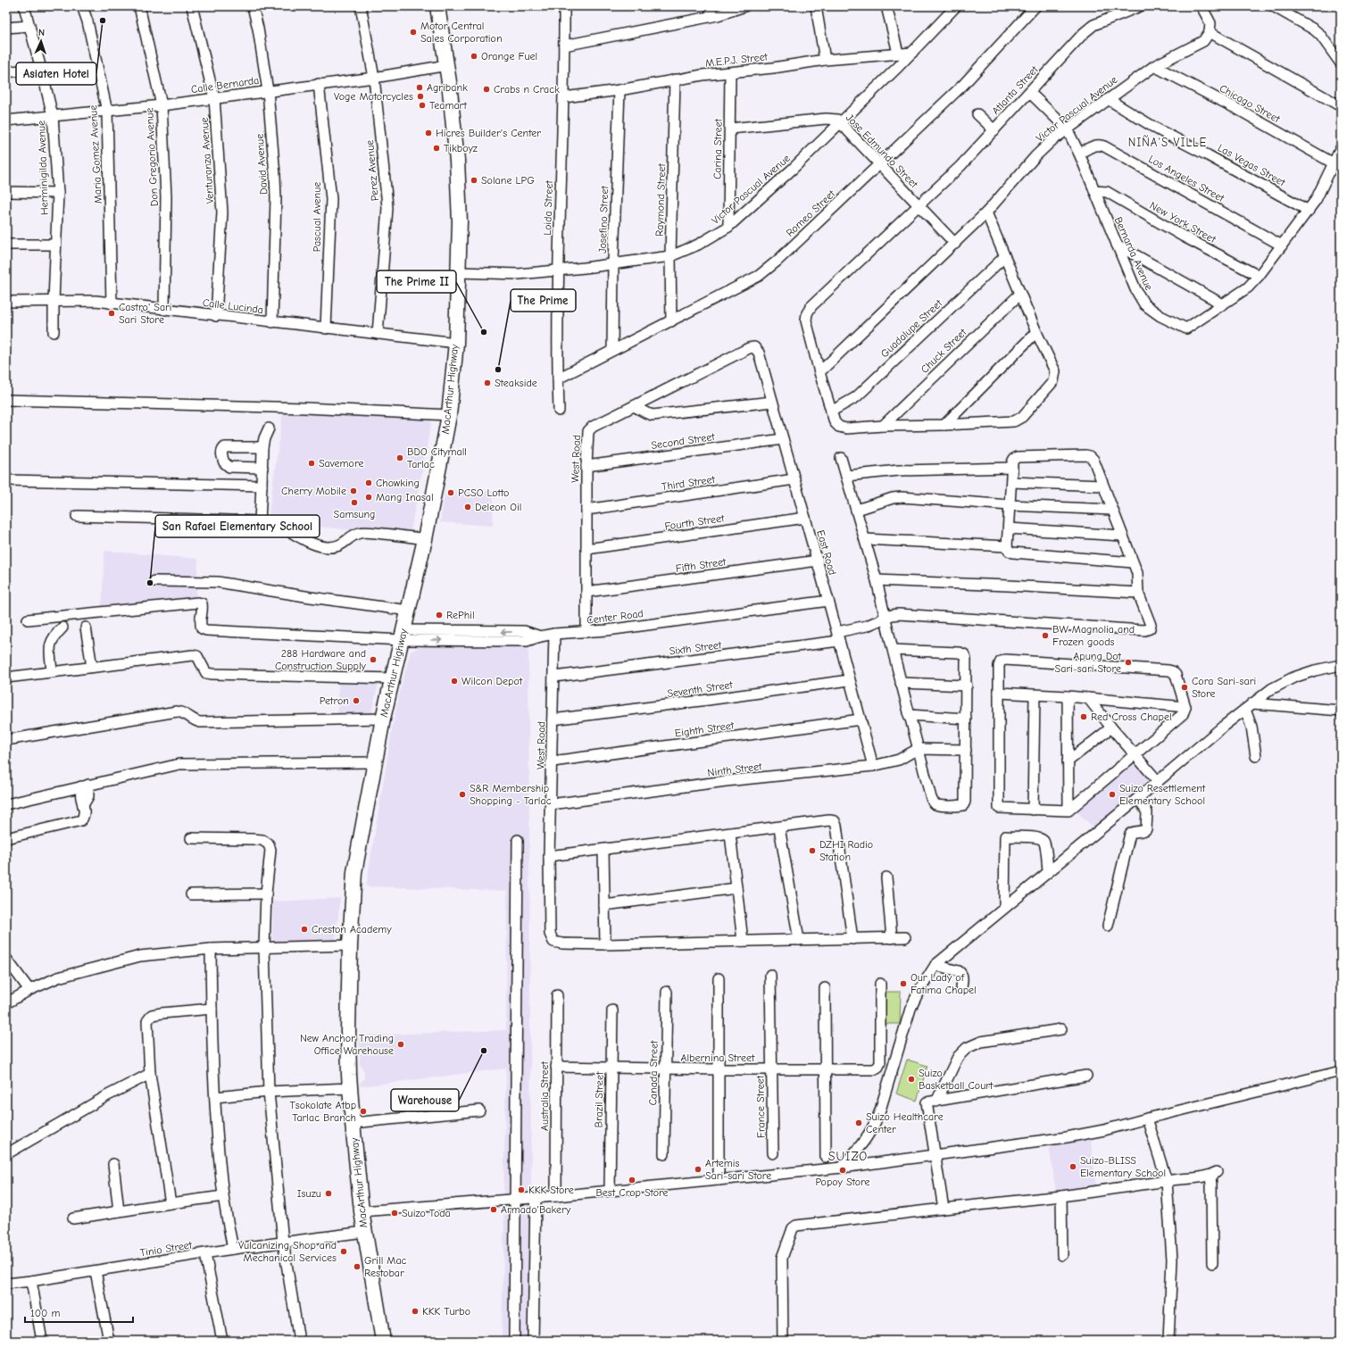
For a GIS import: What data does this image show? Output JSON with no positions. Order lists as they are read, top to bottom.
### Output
{
  "streets": {
    "highway": ["MacArthur Highway"],
    "street": [
      "M.E.P.J. Street",
      "Calle Bernarda",
      "Atlanta Street",
      "Chicago Street",
      "Victor Pascual Avenue",
      "Carina Street",
      "Jose Edmundo Street",
      "Maria Gomez Avenue",
      "Don Gregorio Avenue",
      "Venturanza Avenue",
      "David Avenue",
      "Las Vegas Street",
      "Herminigilda Avenue",
      "Perez Avenue",
      "Los Angeles Street",
      "Raymond Street",
      "Loida Street",
      "Romeo Street",
      "Pascual Avenue",
      "Josefino Street",
      "New York Street",
      "Bernarda Avenue",
      "Calle Lucinda",
      "Guadalupe Street",
      "Chuck Street",
      "Second Street",
      "West Road",
      "Third Street",
      "Fourth Street",
      "East Road",
      "Fifth Street",
      "Center Road",
      "Sixth Street",
      "Seventh Street",
      "Eighth Street",
      "Ninth Street",
      "Albernina Street",
      "Canada Street",
      "Australia Street",
      "Brazil Street",
      "France Street",
      "Tinio Street"
    ]
  },
  "crossings": [
    ["M.E.P.J. Street", "Victor Pascual Avenue"],
    ["M.E.P.J. Street", "Carina Street"],
    ["M.E.P.J. Street", "Raymond Street"],
    ["M.E.P.J. Street", "Loida Street"],
    ["M.E.P.J. Street", "Josefino Street"],
    ["Calle Bernarda", "Maria Gomez Avenue"],
    ["Calle Bernarda", "Don Gregorio Avenue"],
    ["Calle Bernarda", "Venturanza Avenue"],
    ["Calle Bernarda", "David Avenue"],
    ["Calle Bernarda", "Herminigilda Avenue"],
    ["Calle Bernarda", "Perez Avenue"],
    ["Calle Bernarda", "Pascual Avenue"],
    ["Calle Bernarda", "MacArthur Highway"],
    ["Atlanta Street", "Victor Pascual Avenue"],
    ["Atlanta Street", "Jose Edmundo Street"],
    ["Atlanta Street", "Bernarda Avenue"],
    ["Chicago Street", "Victor Pascual Avenue"],
    ["Chicago Street", "Bernarda Avenue"],
    ["Victor Pascual Avenue", "Carina Street"],
    ["Victor Pascual Avenue", "Jose Edmundo Street"],
    ["Victor Pascual Avenue", "Las Vegas Street"],
    ["Victor Pascual Avenue", "Raymond Street"],
    ["Victor Pascual Avenue", "Loida Street"],
    ["Victor Pascual Avenue", "Josefino Street"],
    ["Victor Pascual Avenue", "Bernarda Avenue"],
    ["Victor Pascual Avenue", "MacArthur Highway"],
    ["Carina Street", "Jose Edmundo Street"],
    ["Jose Edmundo Street", "Romeo Street"],
    ["Maria Gomez Avenue", "Calle Lucinda"],
    ["Don Gregorio Avenue", "Calle Lucinda"],
    ["Venturanza Avenue", "Calle Lucinda"],
    ["David Avenue", "Calle Lucinda"],
    ["Las Vegas Street", "Bernarda Avenue"],
    ["Herminigilda Avenue", "Calle Lucinda"],
    ["Perez Avenue", "Calle Lucinda"],
    ["Los Angeles Street", "Bernarda Avenue"],
    ["Raymond Street", "Romeo Street"],
    ["Loida Street", "Romeo Street"],
    ["Romeo Street", "Josefino Street"],
    ["Pascual Avenue", "Calle Lucinda"],
    ["New York Street", "Bernarda Avenue"],
    ["Calle Lucinda", "MacArthur Highway"],
    ["MacArthur Highway", "Center Road"],
    ["MacArthur Highway", "Tinio Street"],
    ["Second Street", "West Road"],
    ["Second Street", "East Road"],
    ["West Road", "Third Street"],
    ["West Road", "Fourth Street"],
    ["West Road", "East Road"],
    ["West Road", "Fifth Street"],
    ["West Road", "Center Road"],
    ["West Road", "Sixth Street"],
    ["West Road", "Seventh Street"],
    ["West Road", "Eighth Street"],
    ["West Road", "Ninth Street"],
    ["Third Street", "East Road"],
    ["Fourth Street", "East Road"],
    ["East Road", "Fifth Street"],
    ["East Road", "Center Road"],
    ["East Road", "Sixth Street"],
    ["East Road", "Seventh Street"],
    ["East Road", "Eighth Street"],
    ["East Road", "Ninth Street"],
    ["Albernina Street", "Canada Street"],
    ["Albernina Street", "Australia Street"],
    ["Albernina Street", "Brazil Street"],
    ["Albernina Street", "France Street"]
  ],
  "districts": ["NIÑA'S VILLE", "SUIZO"],
  "places": [
    "Asiaten Hotel",
    "Motor Central Sales Corporation",
    "Orange Fuel",
    "Agribank",
    "Crabs n Crack",
    "Voge Motorcycles",
    "Teamart",
    "Hicres Builder's Center",
    "Tikboyz",
    "Solane LPG",
    "Castro' Sari Sari Store",
    "The Prime II",
    "The Prime",
    "Steakside",
    "BDO Citymall Tarlac",
    "Savemore",
    "Chowking",
    "Cherry Mobile",
    "PCSO Lotto",
    "Mang Inasal",
    "Samsung",
    "Deleon Oil",
    "San Rafael Elementary School",
    "RePhil",
    "BW Magnolia and Frozen goods",
    "288 Hardware and Construction Supply",
    "Apung Dot Sari-sari Store",
    "Wilcon Depot",
    "Cora Sari-sari Store",
    "Petron",
    "Red Cross Chapel",
    "S&R Membership Shopping - Tarlac",
    "Suizo Resettlement Elementary School",
    "DZHI Radio Station",
    "Creston Academy",
    "Our Lady of Fatima Chapel",
    "New Anchor Trading Office Warehouse",
    "Warehouse",
    "Suizo Basketball Court",
    "Tsokolate Atbp Tarlac Branch",
    "Suizo Healthcare Center",
    "Suizo-BLISS Elementary School",
    "Artemis Sari-sari Store",
    "Popoy Store",
    "Best Crop Store",
    "KKK Store",
    "Isuzu",
    "Armado'Bakery",
    "Suizo Toda",
    "Vulcanizing Shop and Mechanical Services",
    "Grill Mac Restobar",
    "KKK Turbo"
  ],
  "scale_bar": "100 m",
  "north": "top"
}
